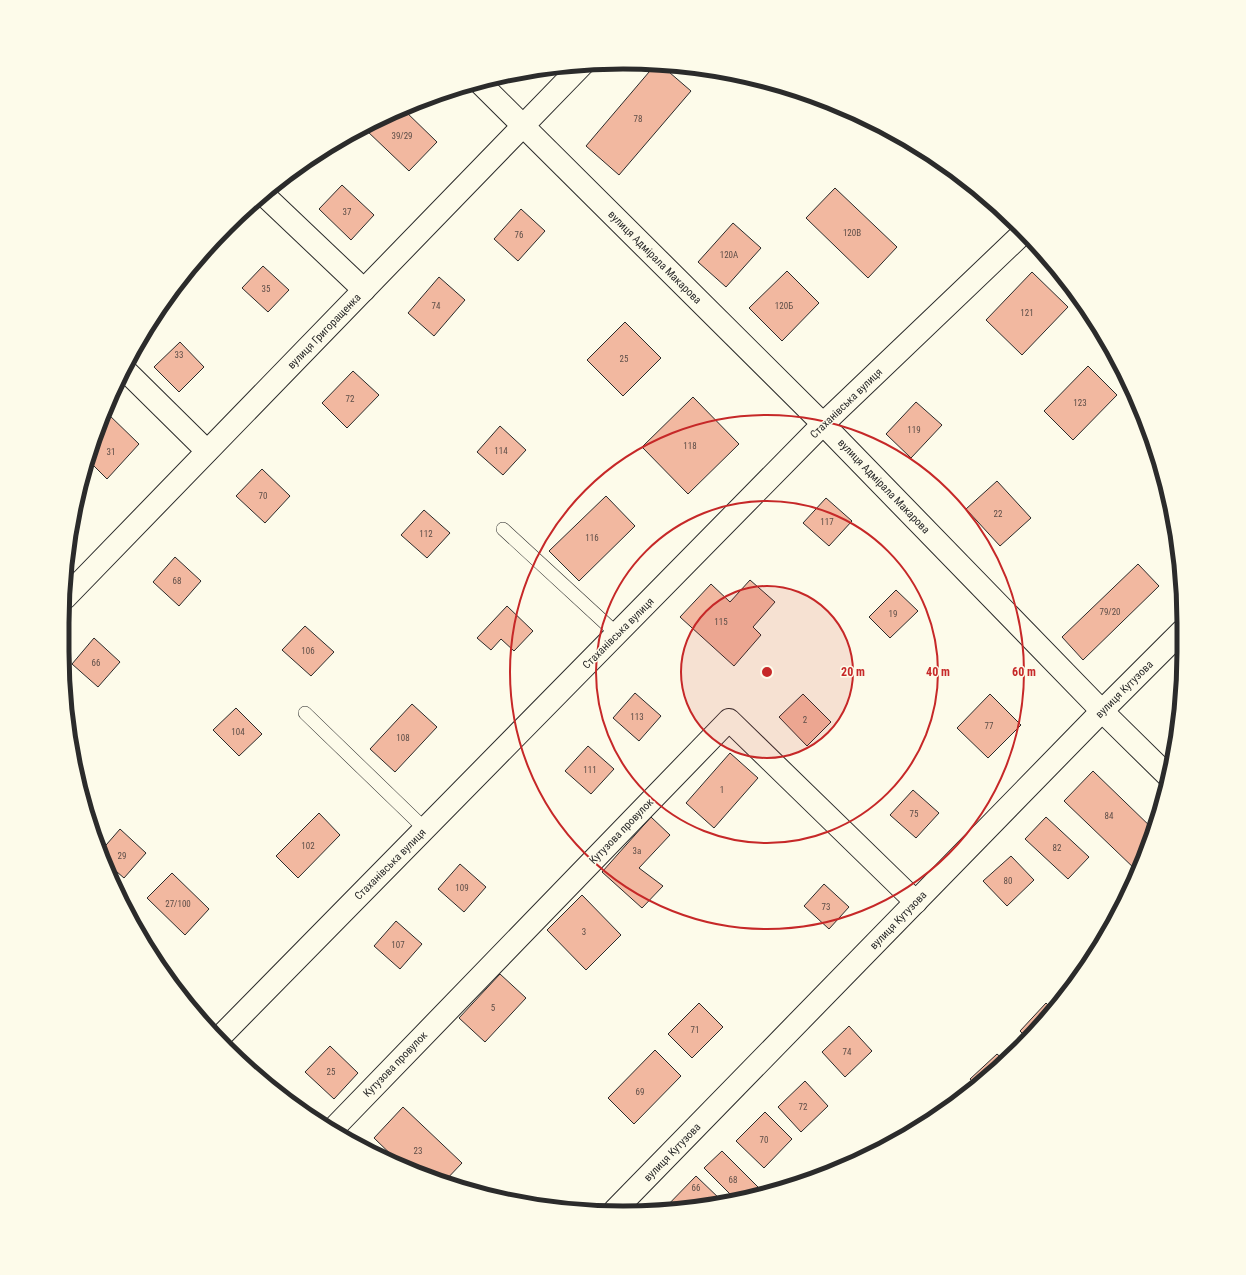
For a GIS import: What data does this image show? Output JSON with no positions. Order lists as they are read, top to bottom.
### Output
{
  "streets": {
    "street": [
      "вулиця Адмірала Макарова",
      "вулиця Григоращенка",
      "Стаханівська вулиця",
      "вулиця Кутузова",
      "Кутузова провулок"
    ]
  },
  "crossings": [
    ["вулиця Адмірала Макарова", "вулиця Григоращенка"],
    ["вулиця Адмірала Макарова", "Стаханівська вулиця"],
    ["вулиця Адмірала Макарова", "вулиця Кутузова"],
    ["вулиця Кутузова", "Кутузова провулок"]
  ],
  "house_numbers": [
    "78",
    "39/29",
    "37",
    "120В",
    "76",
    "120А",
    "35",
    "74",
    "120Б",
    "121",
    "33",
    "25",
    "72",
    "123",
    "119",
    "118",
    "114",
    "31",
    "70",
    "22",
    "117",
    "112",
    "116",
    "68",
    "79/20",
    "19",
    "115",
    "106",
    "66",
    "113",
    "2",
    "77",
    "104",
    "108",
    "111",
    "1",
    "75",
    "84",
    "102",
    "82",
    "3а",
    "29",
    "80",
    "109",
    "27/100",
    "73",
    "3",
    "107",
    "5",
    "71",
    "74",
    "25",
    "69",
    "72",
    "70",
    "23",
    "68",
    "66"
  ],
  "rings": ["20 m", "40 m", "60 m"]
}
